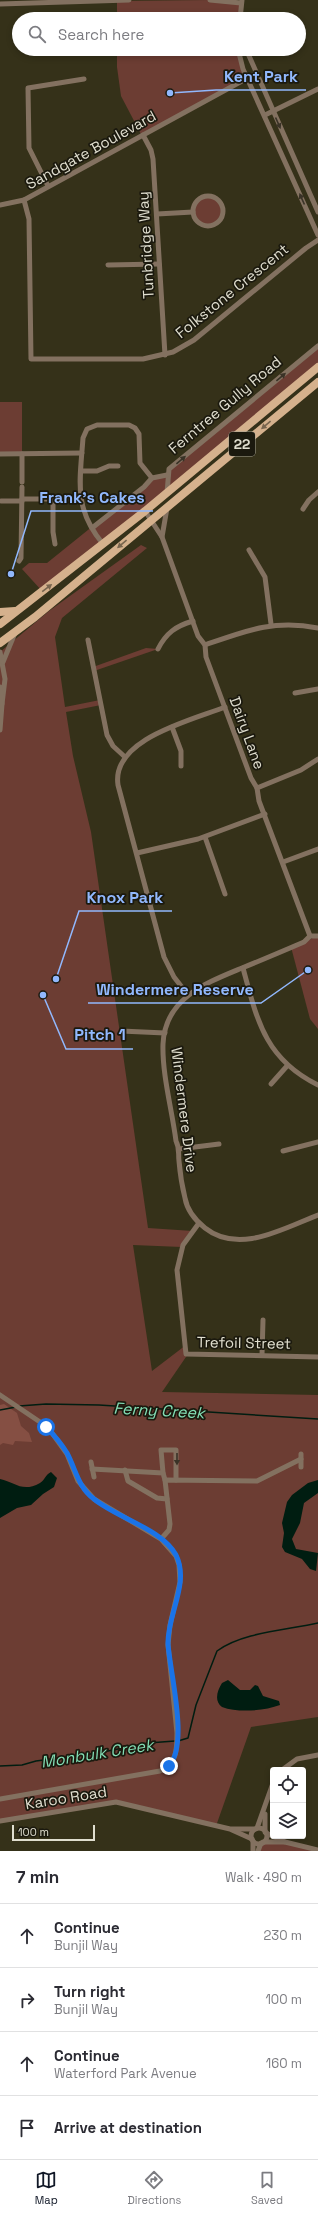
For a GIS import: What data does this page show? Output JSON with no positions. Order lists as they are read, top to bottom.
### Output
{
  "streets": {
    "main road": ["Ferntree Gully Road", "22"],
    "street": [
      "Sandgate Boulevard",
      "Tunbridge Way",
      "Folkstone Crescent",
      "Dairy Lane",
      "Windermere Drive",
      "Trefoil Street",
      "Karoo Road"
    ]
  },
  "crossings": [
    ["Sandgate Boulevard", "Tunbridge Way"],
    ["Sandgate Boulevard", "Folkstone Crescent"],
    ["Tunbridge Way", "Folkstone Crescent"],
    ["Ferntree Gully Road", "Dairy Lane"],
    ["22", "Dairy Lane"],
    ["Dairy Lane", "Windermere Drive"],
    ["Windermere Drive", "Trefoil Street"]
  ],
  "one_way": ["Ferntree Gully Road"],
  "water": ["Ferny Creek", "Monbulk Creek"],
  "places": [
    "Kent Park",
    "Frank's Cakes",
    "Windermere Reserve",
    "Knox Park",
    "Pitch 1"
  ],
  "scale_bar": "100 m",
  "page": {
    "search": "Search here",
    "scale": "100 m",
    "heading": ["7 min", "Walk · 490 m"],
    "list": [
      ["Continue", "Bunjil Way", "230 m"],
      ["Turn right", "Bunjil Way", "100 m"],
      ["Continue", "Waterford Park Avenue", "160 m"],
      "Arrive at destination"
    ],
    "nav": ["Map", "Directions", "Saved"]
  }
}
